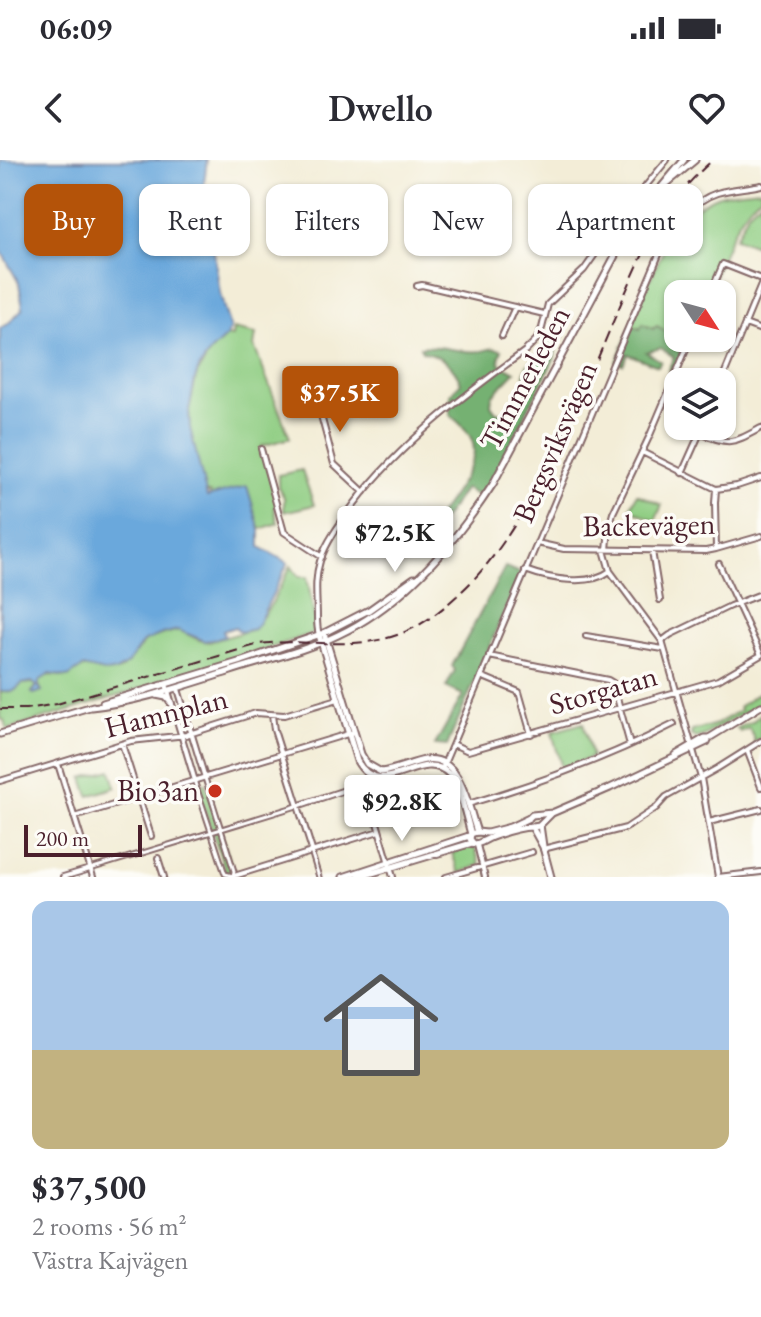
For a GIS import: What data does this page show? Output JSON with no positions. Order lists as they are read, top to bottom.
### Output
{
  "streets": {
    "main road": ["Timmerleden"],
    "street": [
      "Bergsviksvägen",
      "Backevägen",
      "Storgatan",
      "Hamnplan"
    ]
  },
  "crossings": [
    ["Bergsviksvägen", "Backevägen"],
    ["Bergsviksvägen", "Storgatan"]
  ],
  "places": ["Bio3an"],
  "scale_bar": "200 m",
  "north": "bottom right",
  "page": {
    "status": "06:09",
    "header": "Dwello",
    "chip": [
      "Buy",
      "Rent",
      "Filters",
      "New",
      "Apartment"
    ],
    "price": ["$37.5K", "$72.5K", "$92.8K"],
    "scale": "200 m",
    "list": [
      {
        "name": "$37,500",
        "note": "2 rooms · 56 m² · Västra Kajvägen"
      }
    ]
  }
}
